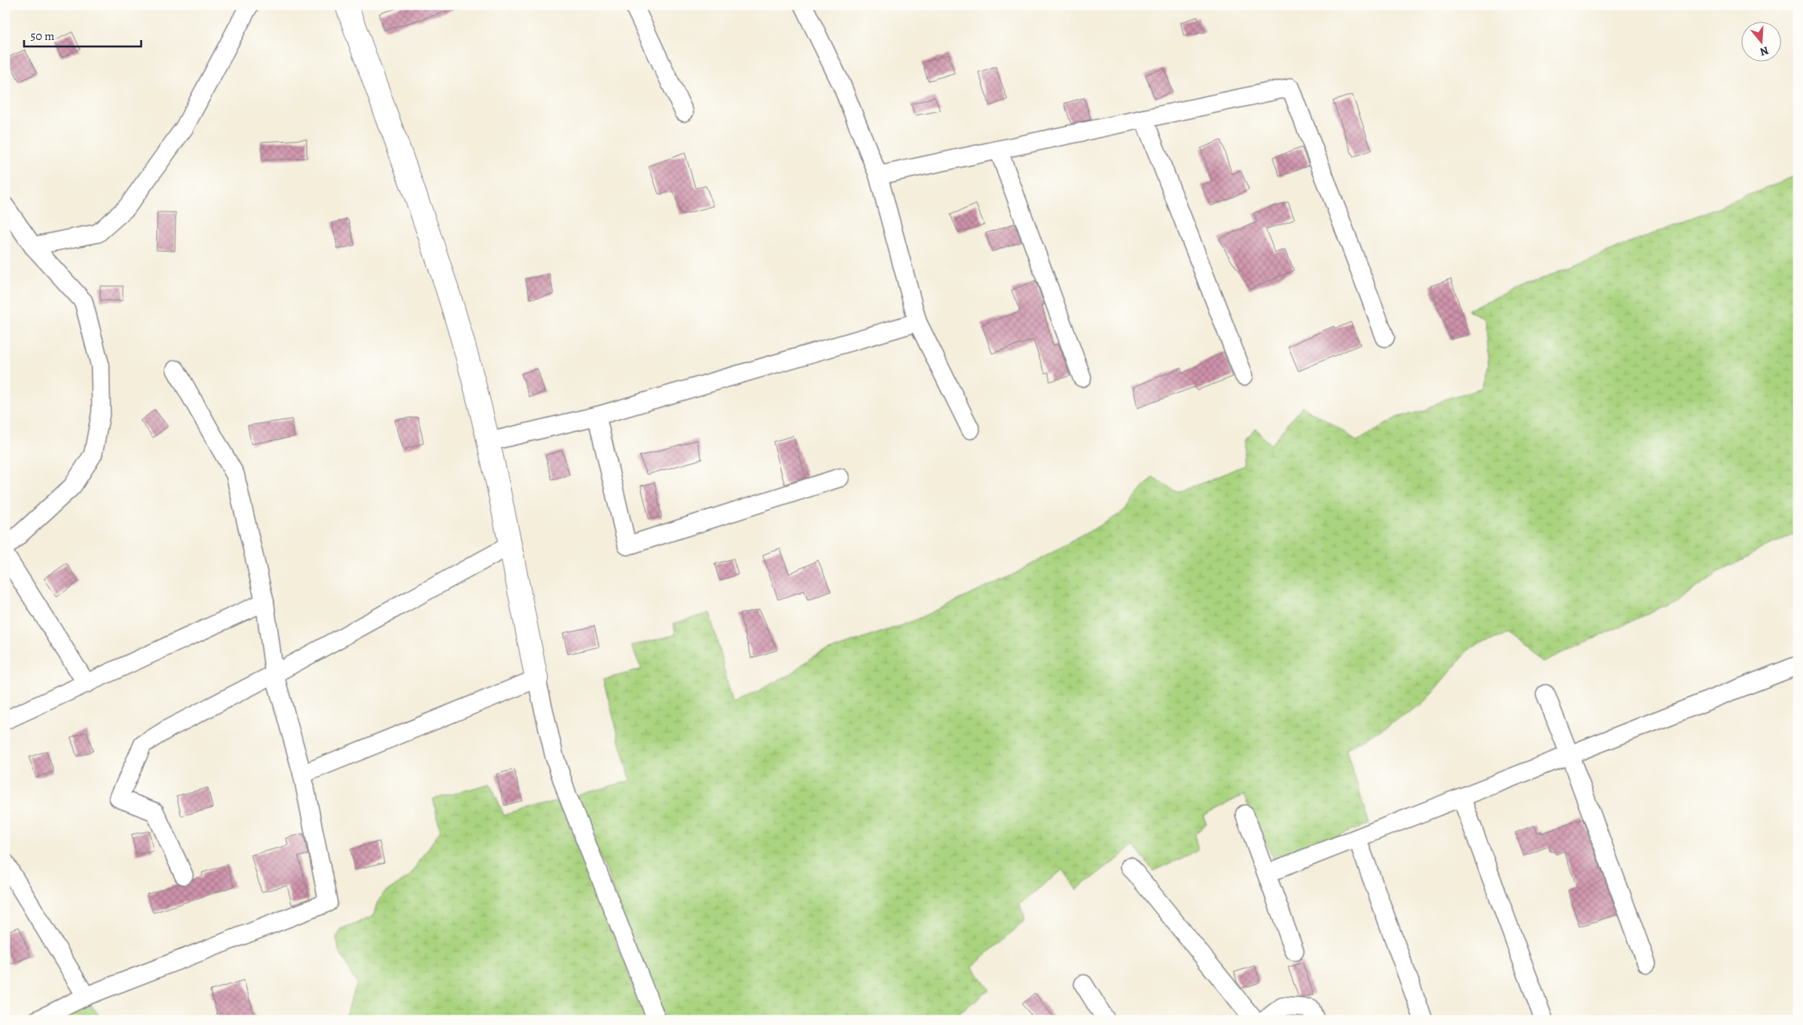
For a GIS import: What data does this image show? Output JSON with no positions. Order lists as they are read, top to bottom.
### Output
{
  "scale_bar": "50 m",
  "north": "bottom"
}
